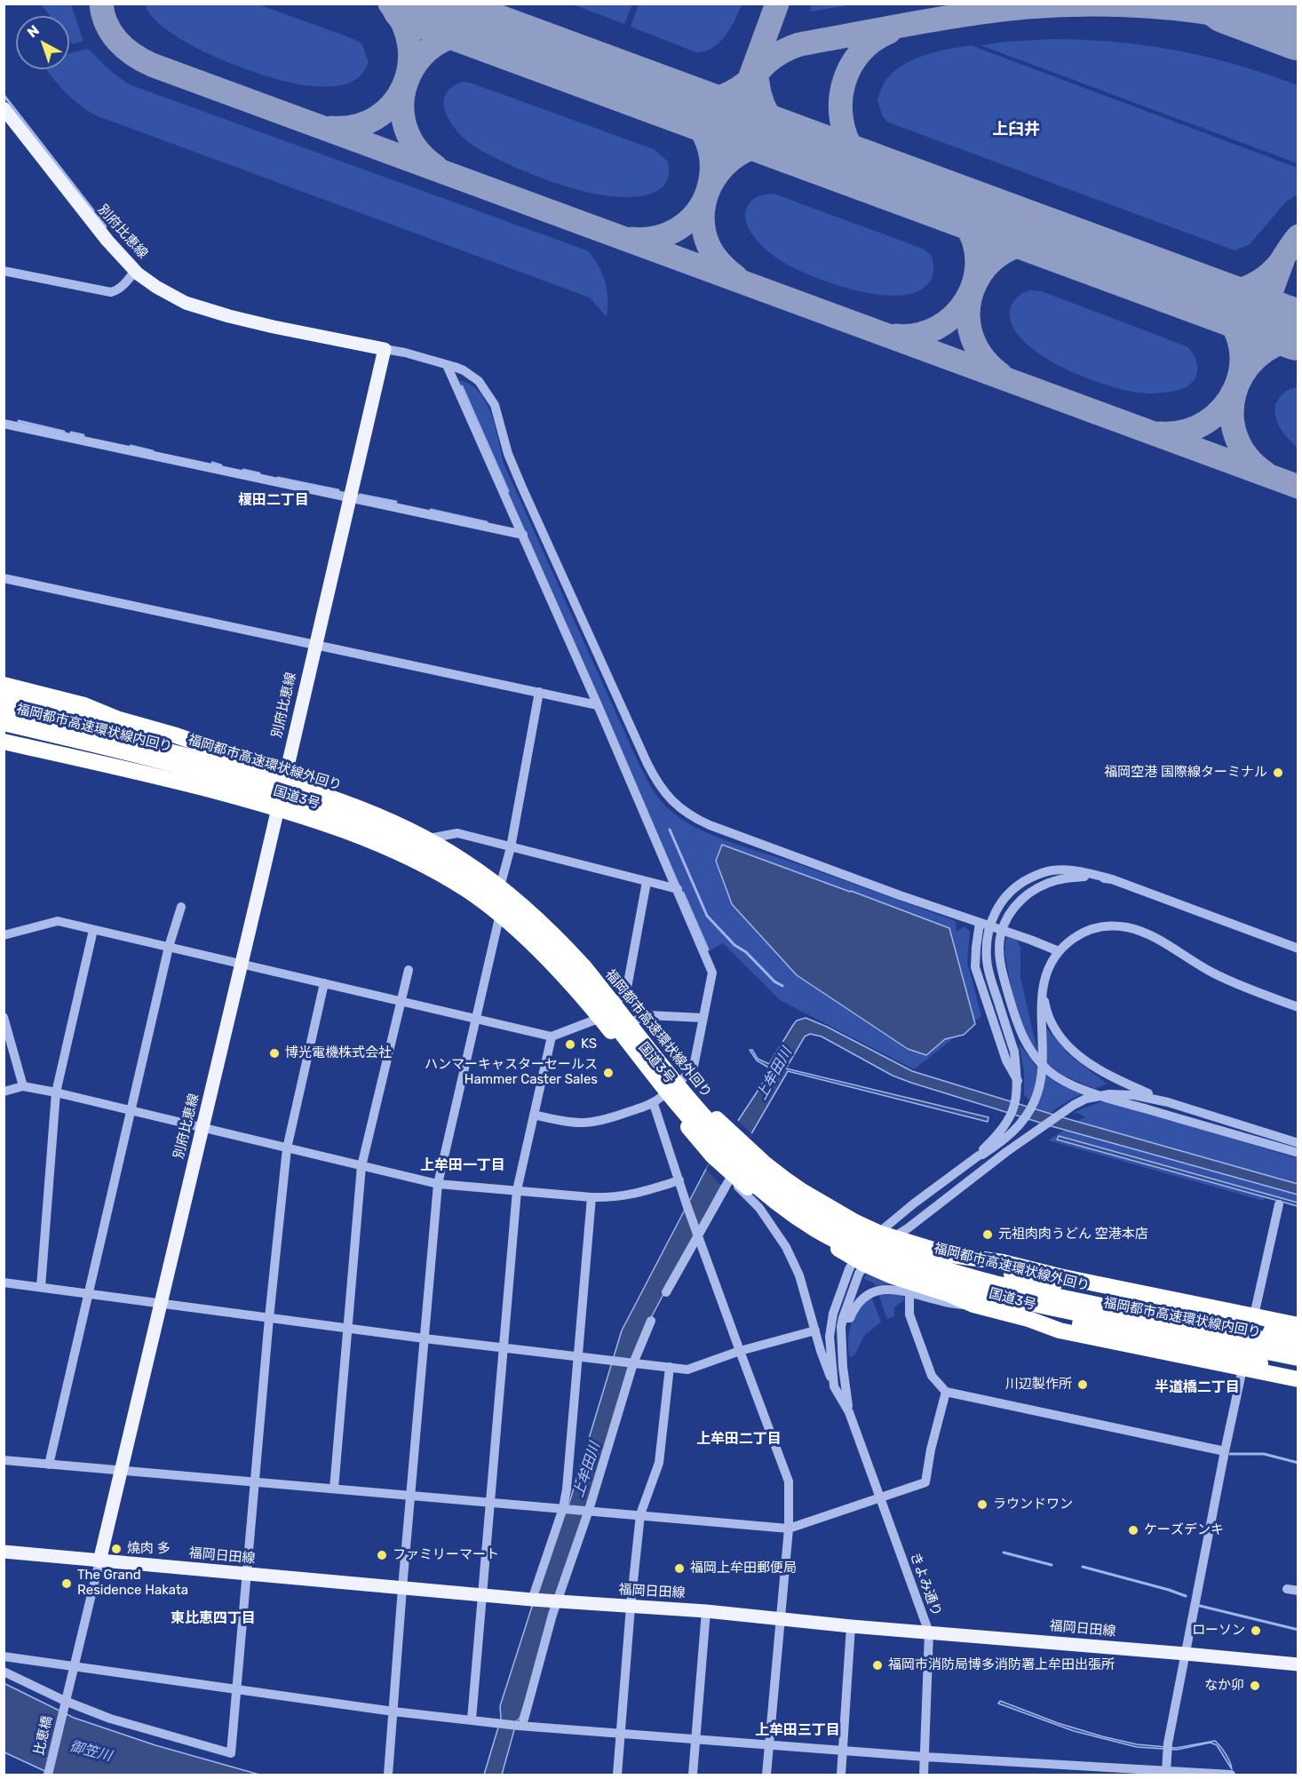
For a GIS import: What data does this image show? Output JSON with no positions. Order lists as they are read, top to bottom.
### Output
{
  "streets": {
    "highway": ["福岡都市高速環状線内回り", "福岡都市高速環状線外回り", "国道3号"],
    "main road": ["別府比恵線", "福岡日田線"],
    "street": ["きよみ通り", "比恵橋"]
  },
  "crossings": [
    ["別府比恵線", "国道3号"],
    ["別府比恵線", "福岡日田線"],
    ["別府比恵線", "比恵橋"],
    ["福岡都市高速環状線内回り", "福岡都市高速環状線外回り"],
    ["国道3号", "きよみ通り"],
    ["福岡日田線", "きよみ通り"],
    ["福岡日田線", "比恵橋"]
  ],
  "districts": [
    "上臼井",
    "榎田二丁目",
    "上牟田一丁目",
    "半道橋二丁目",
    "上牟田二丁目",
    "東比恵四丁目",
    "上牟田三丁目"
  ],
  "water": ["上牟田川", "御笠川"],
  "places": [
    "福岡空港 国際線ターミナル",
    "KS",
    "博光電機株式会社",
    "ハンマーキャスターセールス Hammer Caster Sales",
    "元祖肉肉うどん 空港本店",
    "川辺製作所",
    "ラウンドワン",
    "ケーズデンキ",
    "燒肉 多",
    "ファミリーマート",
    "福岡上牟田郵便局",
    "The Grand Residence Hakata",
    "ローソン",
    "福岡市消防局博多消防署上牟田出張所",
    "なか卯"
  ],
  "north": "top left"
}
